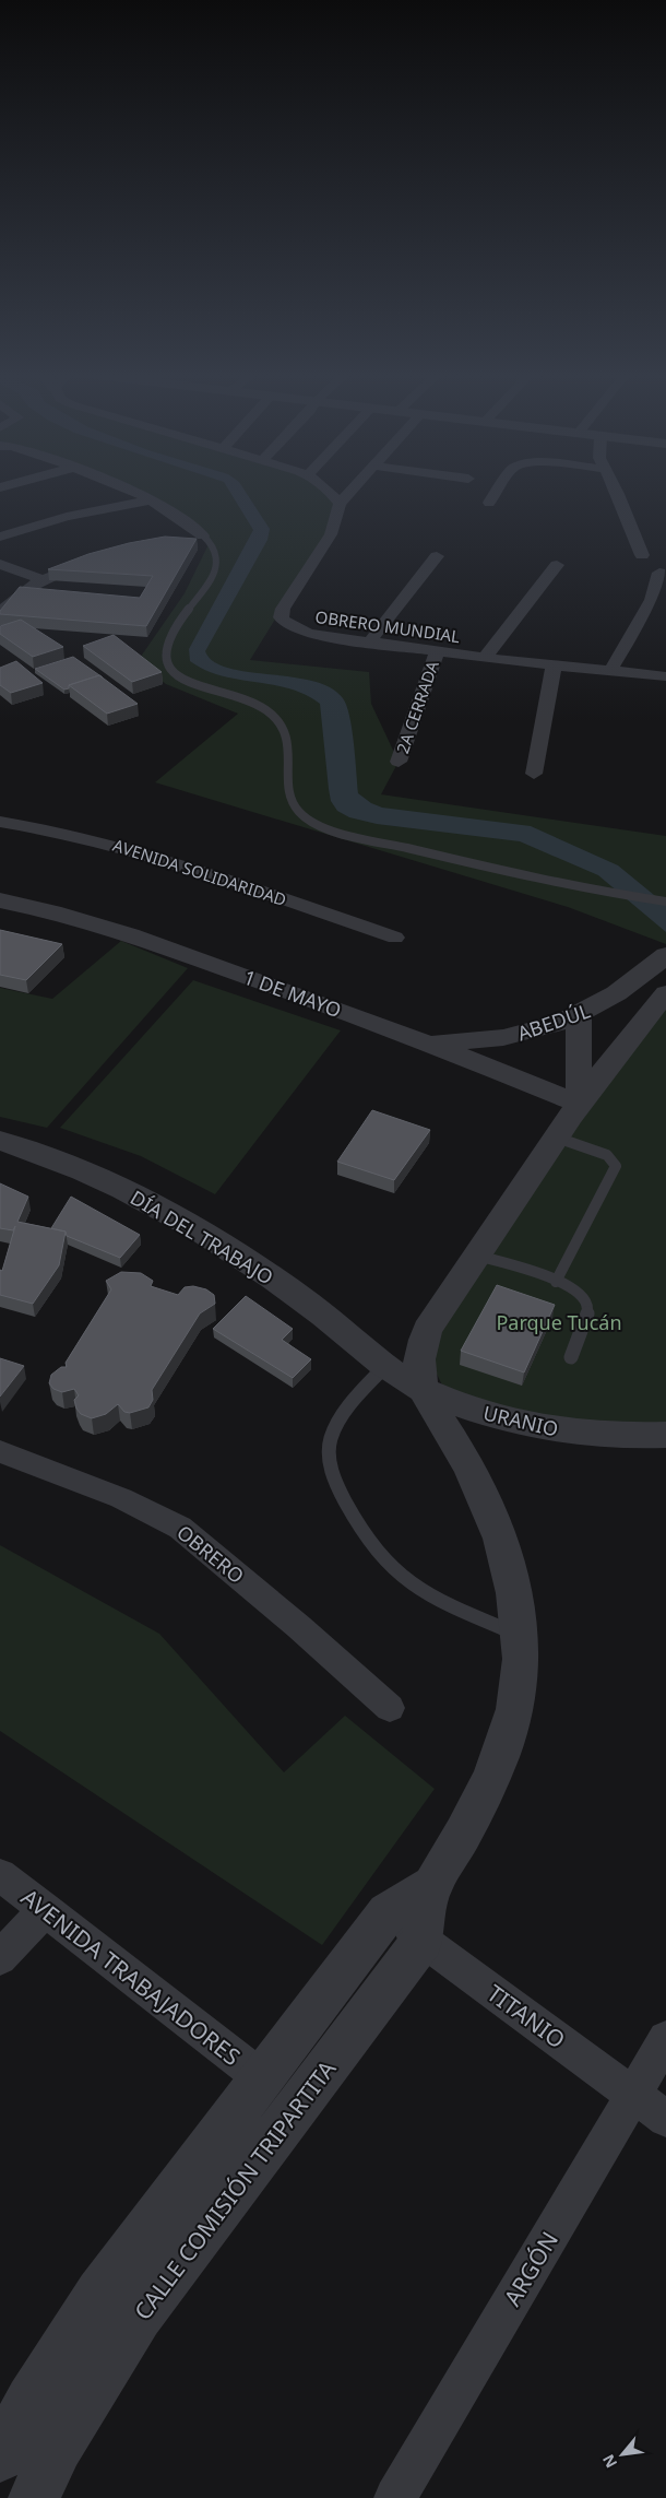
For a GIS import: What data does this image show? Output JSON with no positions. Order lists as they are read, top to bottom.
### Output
{
  "streets": {
    "street": [
      "OBRERO MUNDIAL",
      "2A CERRADA",
      "AVENIDA SOLIDARIDAD",
      "1 DE MAYO",
      "ABEDÚL",
      "DÍA DEL TRABAJO",
      "URANIO",
      "OBRERO",
      "AVENIDA TRABAJADORES",
      "TITANIO",
      "CALLE COMISIÓN TRIPARTITA",
      "ARGÓN"
    ]
  },
  "crossings": [
    ["OBRERO MUNDIAL", "2A CERRADA"],
    ["1 DE MAYO", "ABEDÚL"],
    ["1 DE MAYO", "CALLE COMISIÓN TRIPARTITA"],
    ["DÍA DEL TRABAJO", "URANIO"],
    ["URANIO", "CALLE COMISIÓN TRIPARTITA"],
    ["AVENIDA TRABAJADORES", "CALLE COMISIÓN TRIPARTITA"],
    ["TITANIO", "CALLE COMISIÓN TRIPARTITA"],
    ["TITANIO", "ARGÓN"]
  ],
  "parks": ["Parque Tucán"],
  "north": "bottom left"
}
